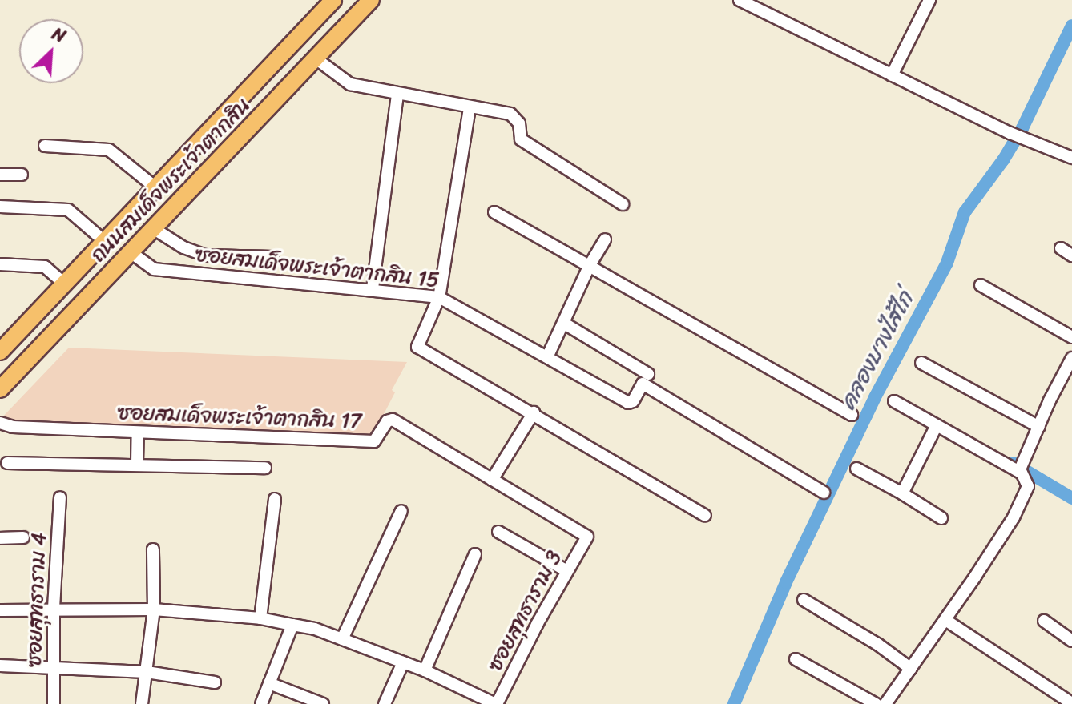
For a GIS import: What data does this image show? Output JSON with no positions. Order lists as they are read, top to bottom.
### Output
{
  "streets": {
    "main road": ["ถนนสมเด็จพระเจ้าตากสิน"],
    "street": [
      "ซอยสมเด็จพระเจ้าตากสิน 15",
      "ซอยสมเด็จพระเจ้าตากสิน 17",
      "ซอยสุทธาราม 4",
      "ซอยสุทธาราม 3"
    ]
  },
  "crossings": [
    ["ถนนสมเด็จพระเจ้าตากสิน", "ซอยสมเด็จพระเจ้าตากสิน 15"],
    ["ซอยสมเด็จพระเจ้าตากสิน 17", "ซอยสุทธาราม 3"]
  ],
  "water": ["คลองบางไส้ไก่"],
  "north": "top right"
}
